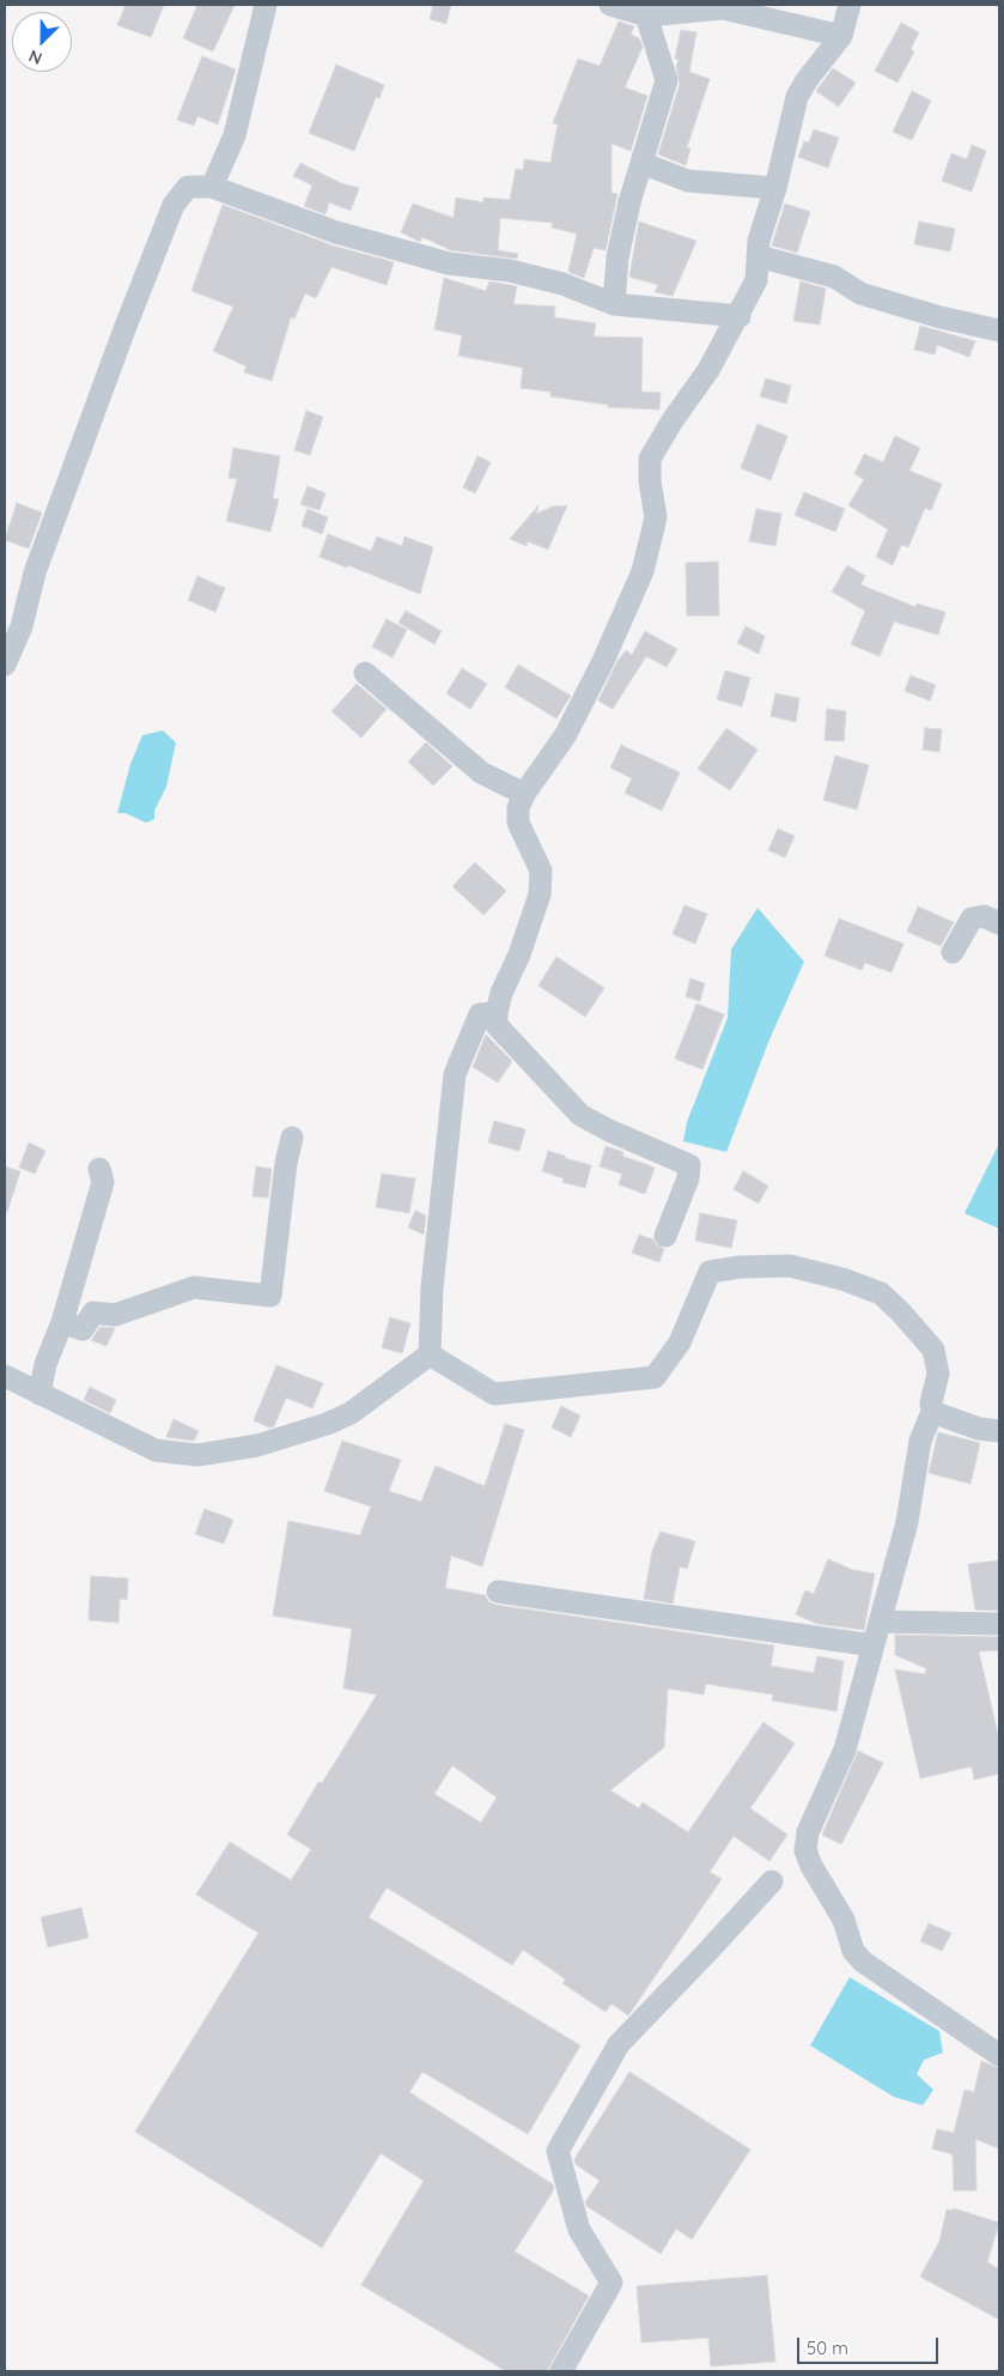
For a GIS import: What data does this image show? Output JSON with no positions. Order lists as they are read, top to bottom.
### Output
{
  "scale_bar": "50 m",
  "north": "bottom left"
}
